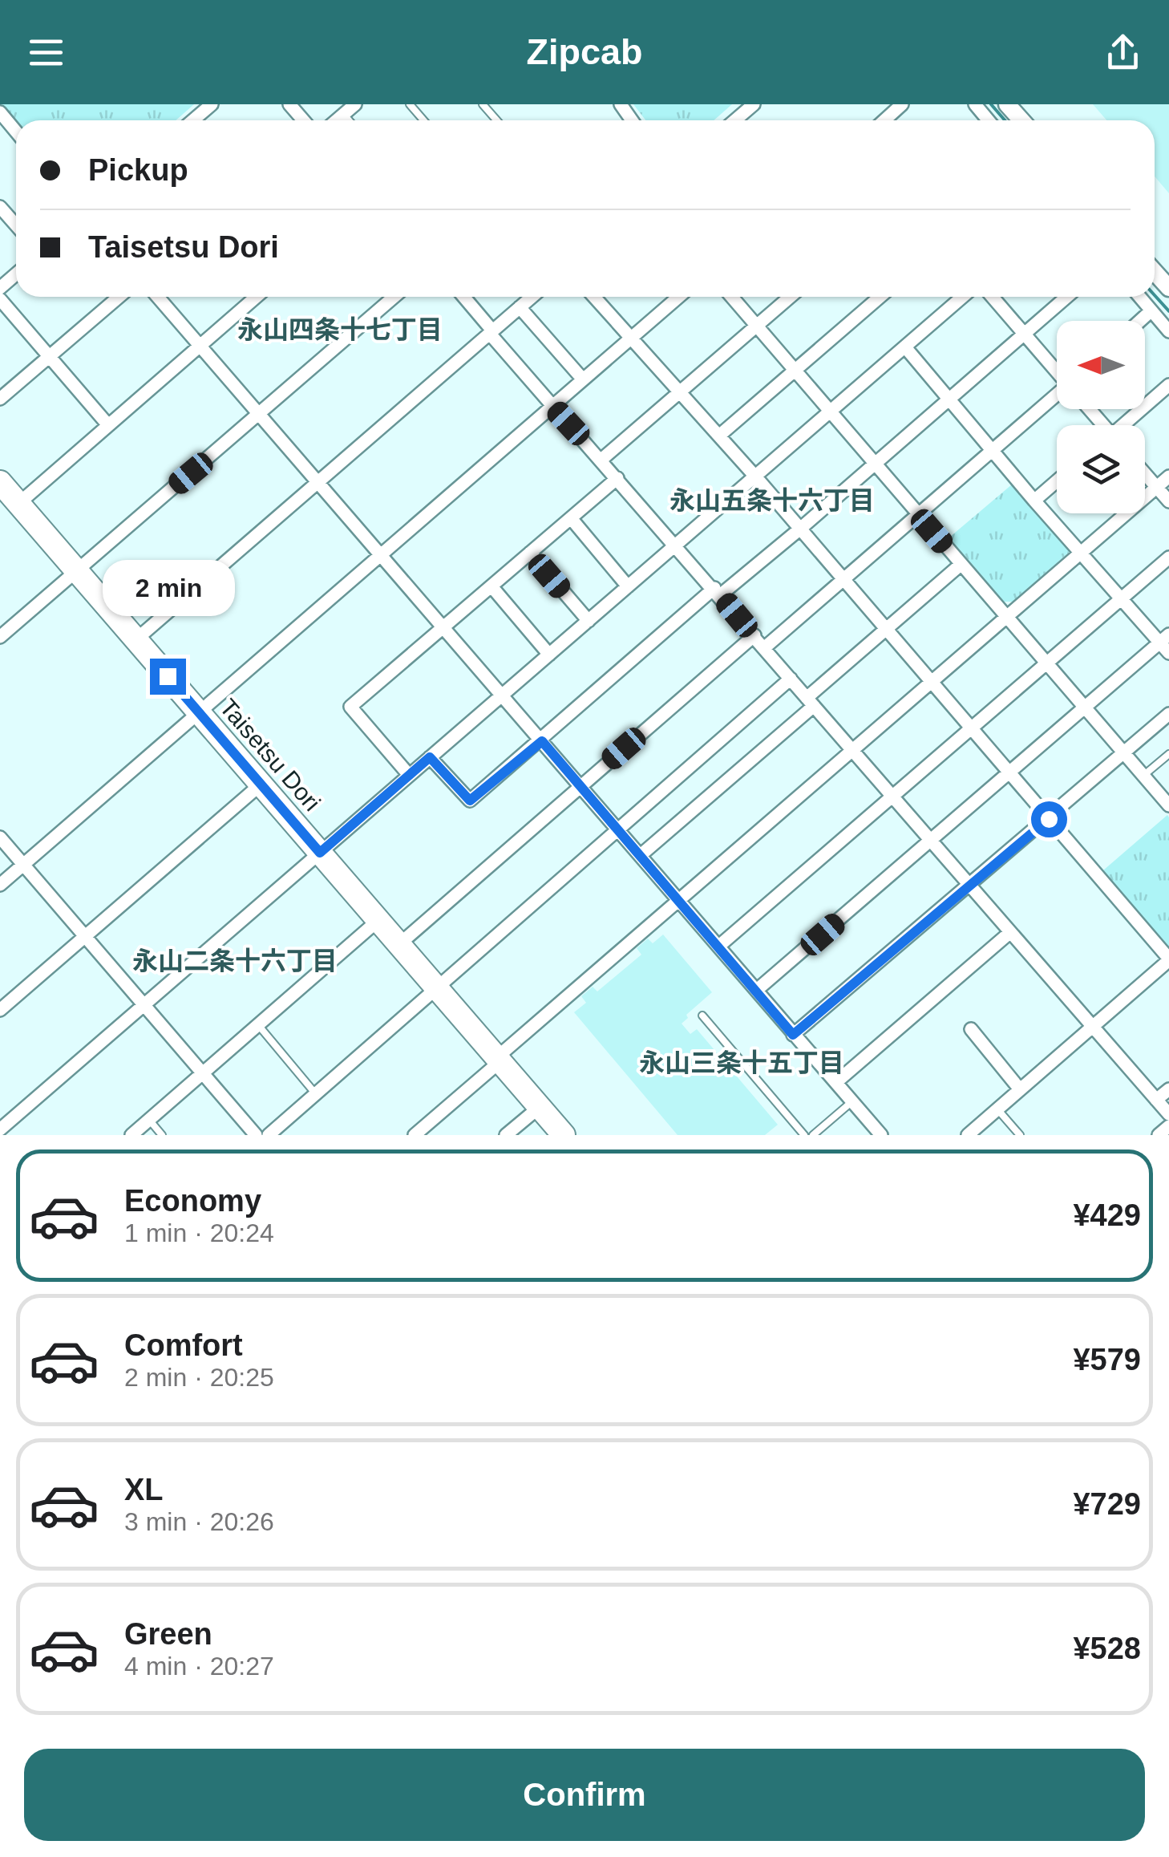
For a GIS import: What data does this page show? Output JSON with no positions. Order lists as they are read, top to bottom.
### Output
{
  "streets": {
    "highway": ["Taisetsu Dori"]
  },
  "districts": [
    "永山四条十七丁目",
    "永山五条十六丁目",
    "永山二条十六丁目",
    "永山三条十五丁目"
  ],
  "north": "left",
  "page": {
    "header": "Zipcab",
    "banner": ["Pickup", "Taisetsu Dori"],
    "bubble": "2 min",
    "list": [
      {
        "name": "Economy",
        "note": "1 min · 20:24",
        "value": "¥429"
      },
      {
        "name": "Comfort",
        "note": "2 min · 20:25",
        "value": "¥579"
      },
      {
        "name": "XL",
        "note": "3 min · 20:26",
        "value": "¥729"
      },
      {
        "name": "Green",
        "note": "4 min · 20:27",
        "value": "¥528"
      }
    ],
    "buttons": "Confirm"
  }
}
